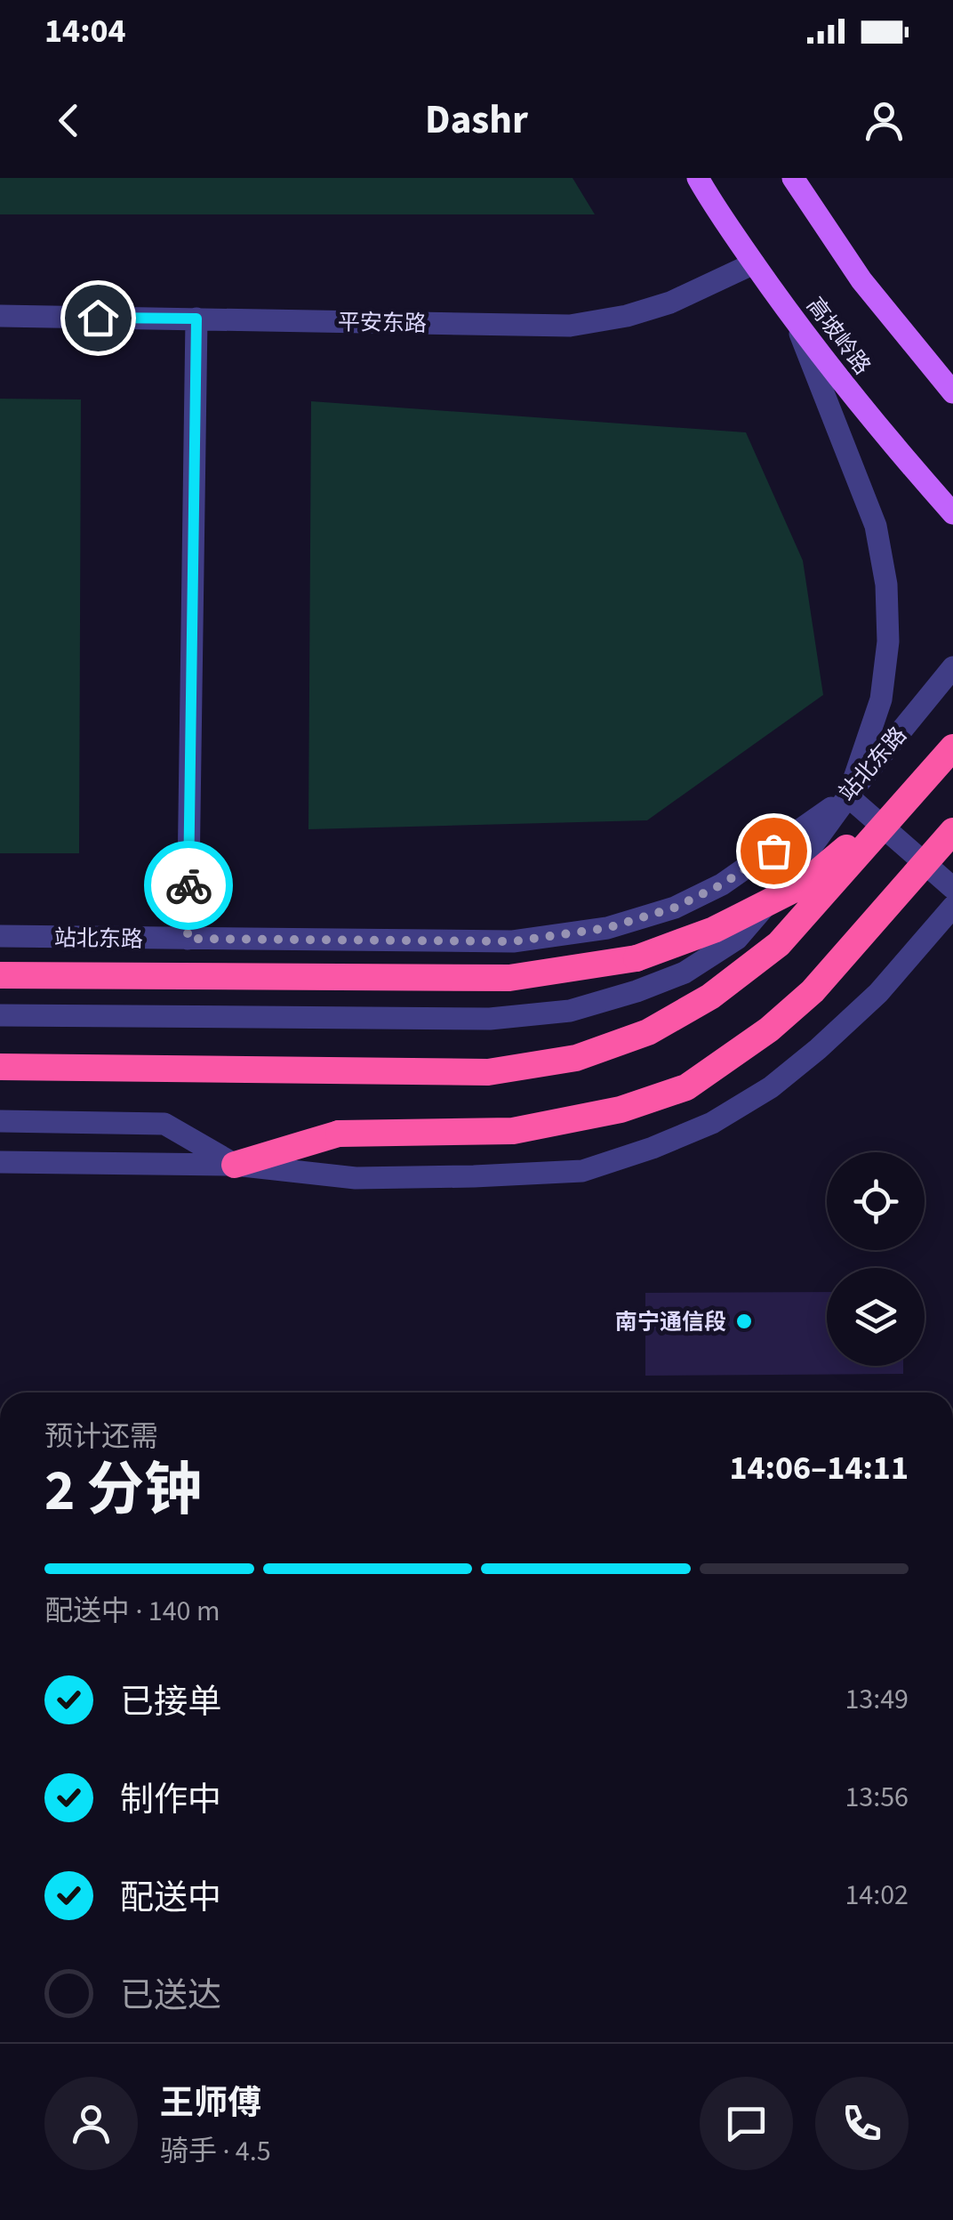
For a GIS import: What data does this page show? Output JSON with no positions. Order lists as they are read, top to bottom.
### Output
{
  "streets": {
    "main road": ["高坡岭路"],
    "street": ["平安东路", "站北东路"]
  },
  "crossings": [
    ["平安东路", "高坡岭路"]
  ],
  "places": ["南宁通信段"],
  "page": {
    "status": "14:04",
    "header": "Dashr",
    "heading": ["2 分钟", "预计还需", "14:06–14:11"],
    "panel": ["王师傅", "骑手 · 4.5"],
    "bar": "配送中 · 140 m",
    "list": [
      ["已接单", "13:49"],
      ["制作中", "13:56"],
      ["配送中", "14:02"],
      "已送达"
    ]
  }
}
